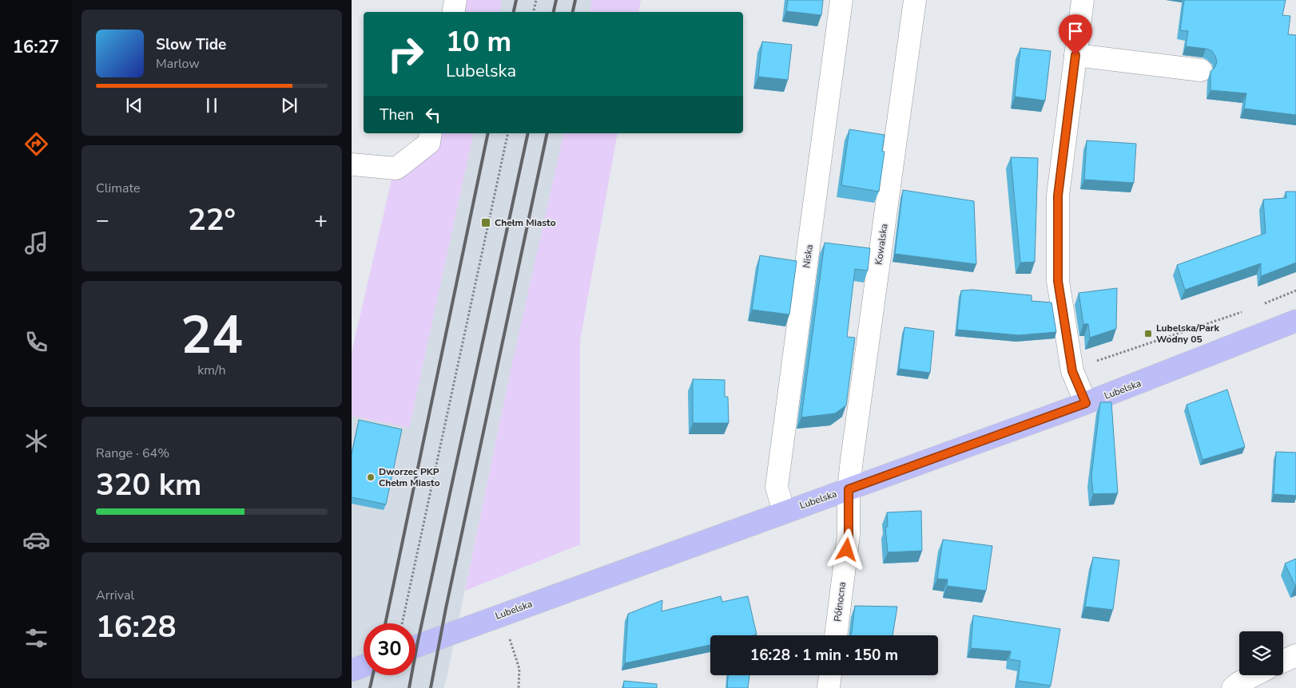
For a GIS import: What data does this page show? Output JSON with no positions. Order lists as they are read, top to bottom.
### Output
{
  "streets": {
    "main road": ["Lubelska"],
    "street": ["Kowalska", "Niska", "Północna"]
  },
  "crossings": [
    ["Kowalska", "Lubelska"],
    ["Kowalska", "Północna"],
    ["Niska", "Lubelska"],
    ["Lubelska", "Północna"]
  ],
  "places": {
    "transit": ["Chełm Miasto", "Lubelska/Park Wodny 05"],
    "other": ["Dworzec PKP Chełm Miasto"]
  },
  "page": {
    "tabs": "16:27",
    "turn": ["10 m", "Lubelska"],
    "song": ["Slow Tide", "Marlow"],
    "then": "Then",
    "tile": [
      "Climate",
      ["24", "km/h"],
      ["Range · 64%", "320 km"],
      ["Arrival", "16:28"]
    ],
    "heat": ["−", "22°", "+"],
    "limit": "30",
    "trip": "16:28 · 1 min · 150 m"
  }
}
